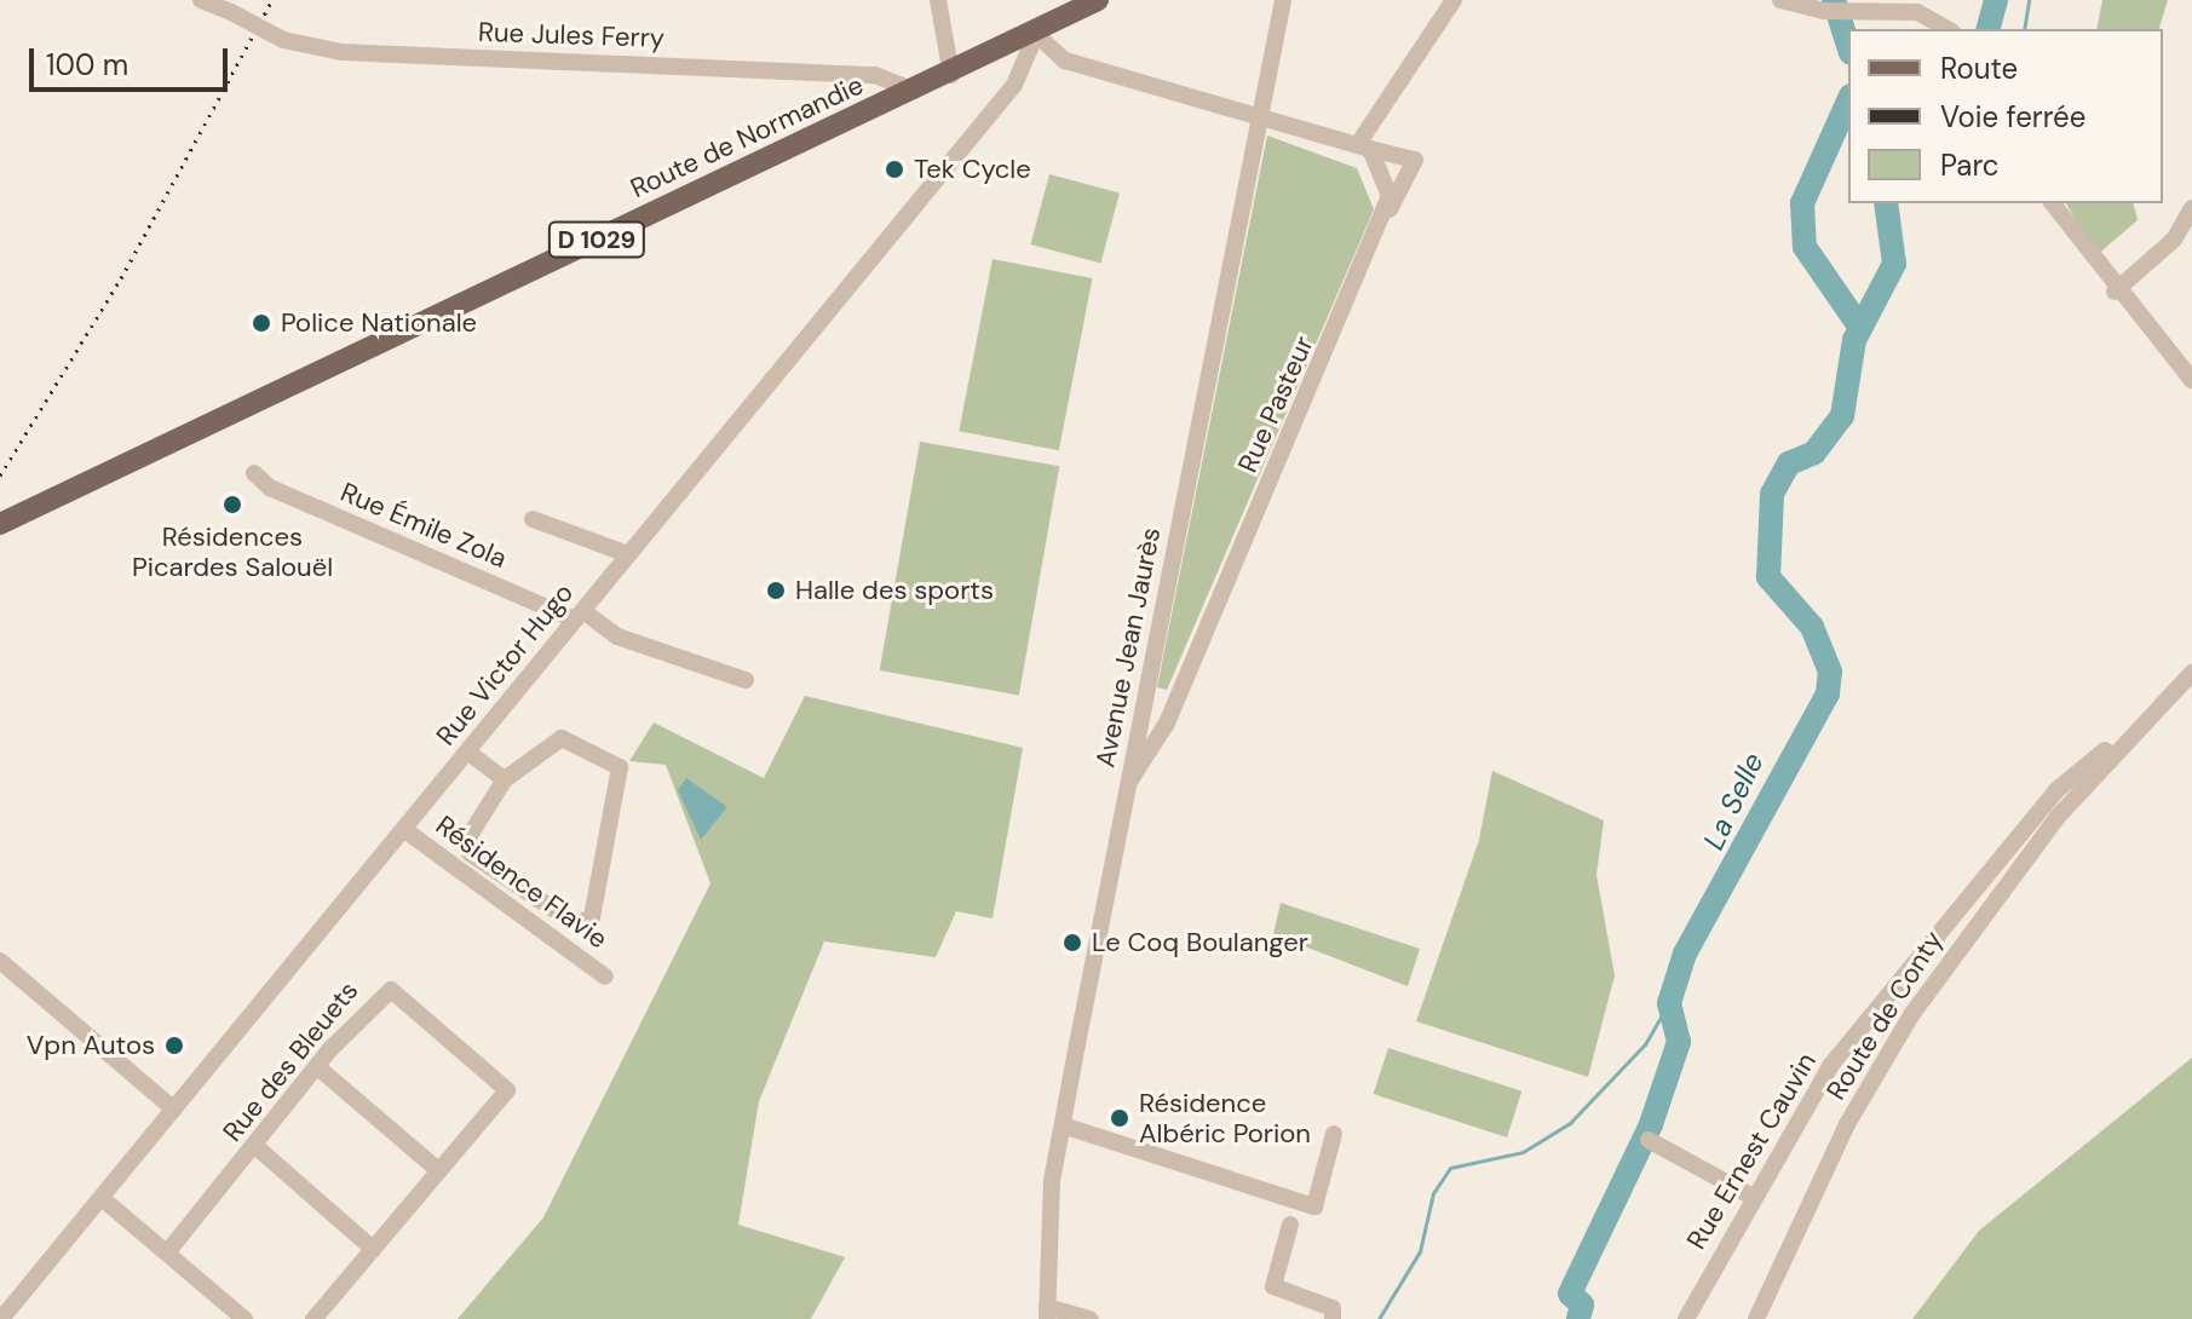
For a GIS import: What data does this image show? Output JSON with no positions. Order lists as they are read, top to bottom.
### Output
{
  "streets": {
    "main road": ["Route de Normandie", "D 1029"],
    "street": [
      "Rue Jules Ferry",
      "Rue Pasteur",
      "Rue Émile Zola",
      "Avenue Jean Jaurès",
      "Rue Victor Hugo",
      "Résidence Flavie",
      "Route de Conty",
      "Rue des Bleuets",
      "Rue Ernest Cauvin"
    ]
  },
  "crossings": [
    ["Rue Jules Ferry", "Route de Normandie"],
    ["Route de Normandie", "Rue Victor Hugo"],
    ["Rue Pasteur", "Avenue Jean Jaurès"],
    ["Rue Émile Zola", "Rue Victor Hugo"],
    ["Rue Victor Hugo", "Résidence Flavie"],
    ["Route de Conty", "Rue Ernest Cauvin"]
  ],
  "water": ["La Selle"],
  "places": [
    "Tek Cycle",
    "Police Nationale",
    "Résidences Picardes Salouël",
    "Halle des sports",
    "Le Coq Boulanger",
    "Vpn Autos",
    "Résidence Albéric Porion"
  ],
  "legend": ["Route", "Voie ferrée", "Parc"],
  "scale_bar": "100 m"
}
